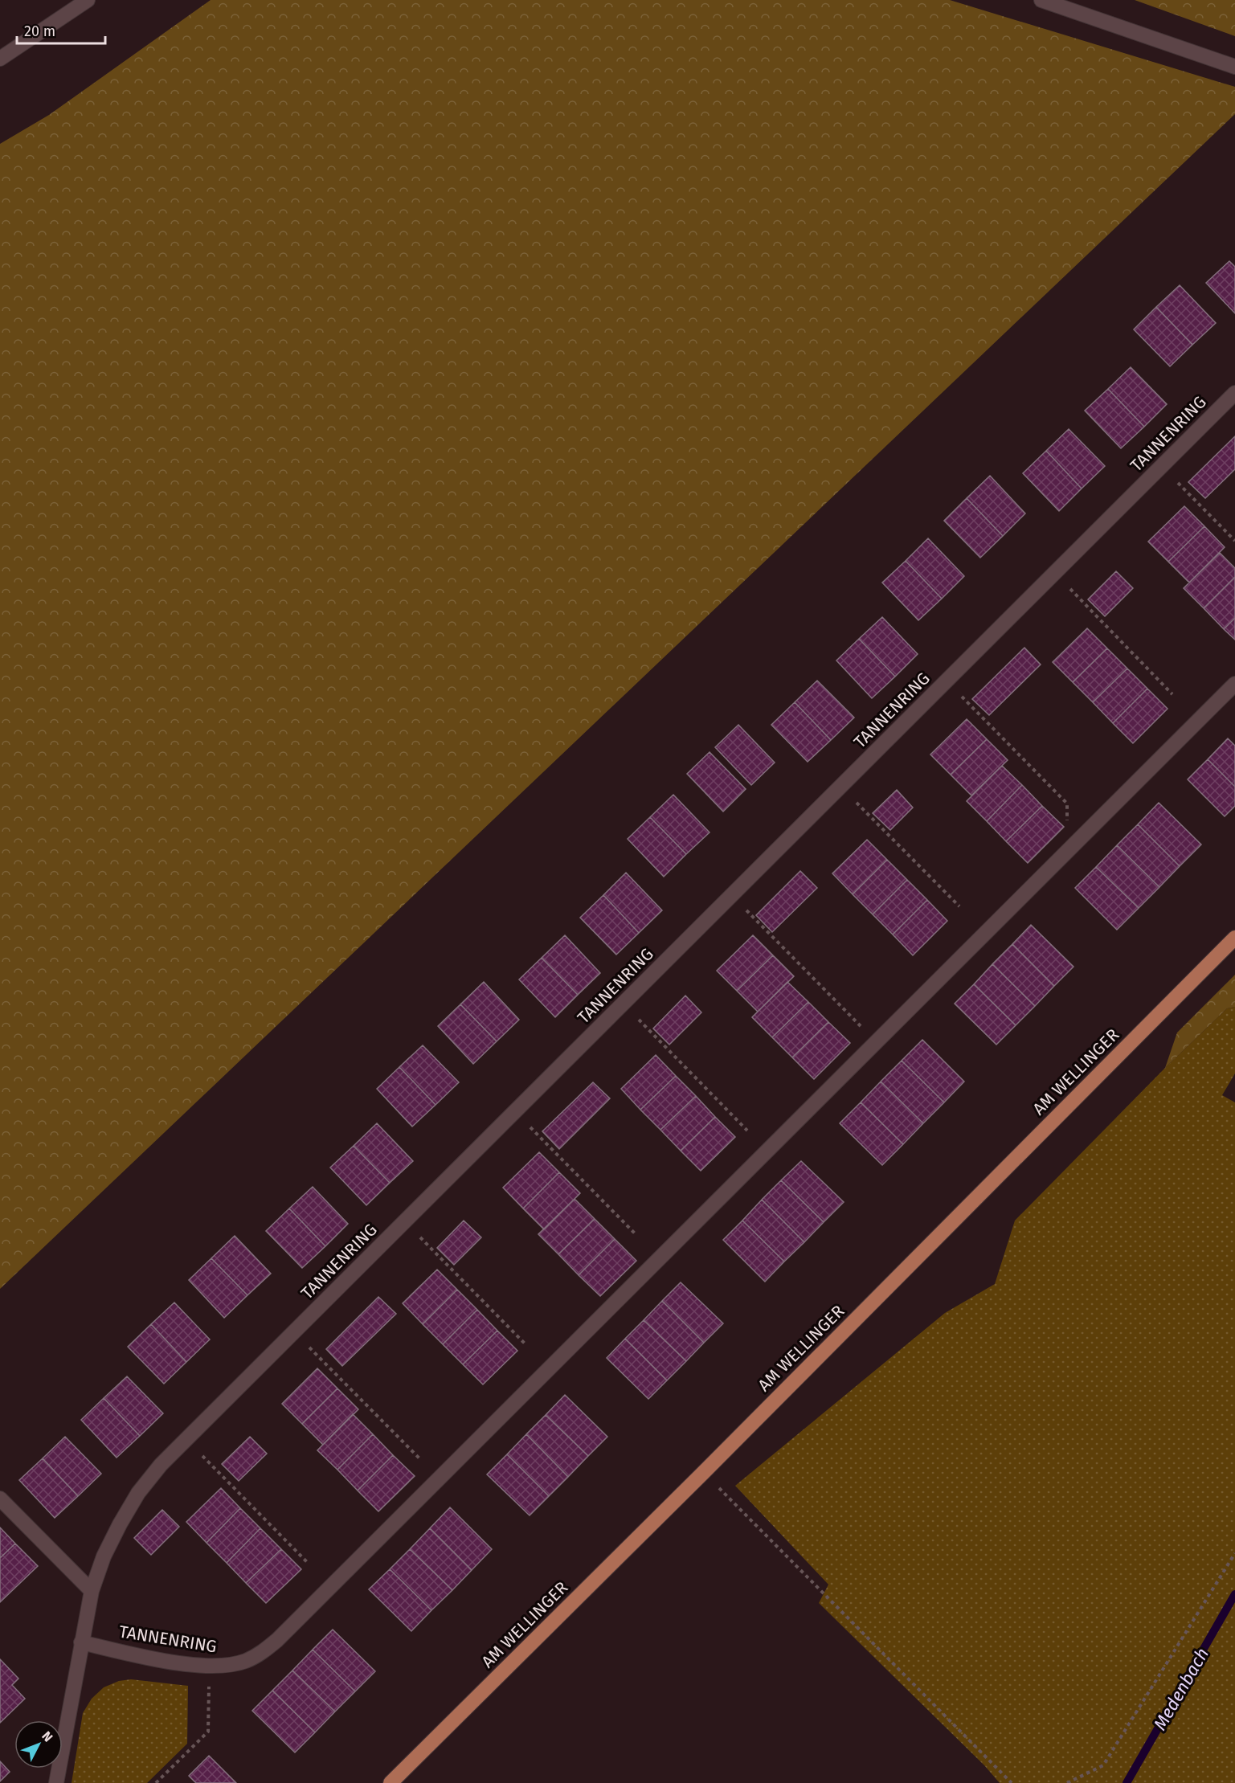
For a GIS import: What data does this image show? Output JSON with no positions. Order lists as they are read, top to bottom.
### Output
{
  "streets": {
    "main road": ["AM WELLINGER"],
    "street": ["TANNENRING"]
  },
  "water": ["Medenbach"],
  "scale_bar": "20 m",
  "north": "top right"
}
